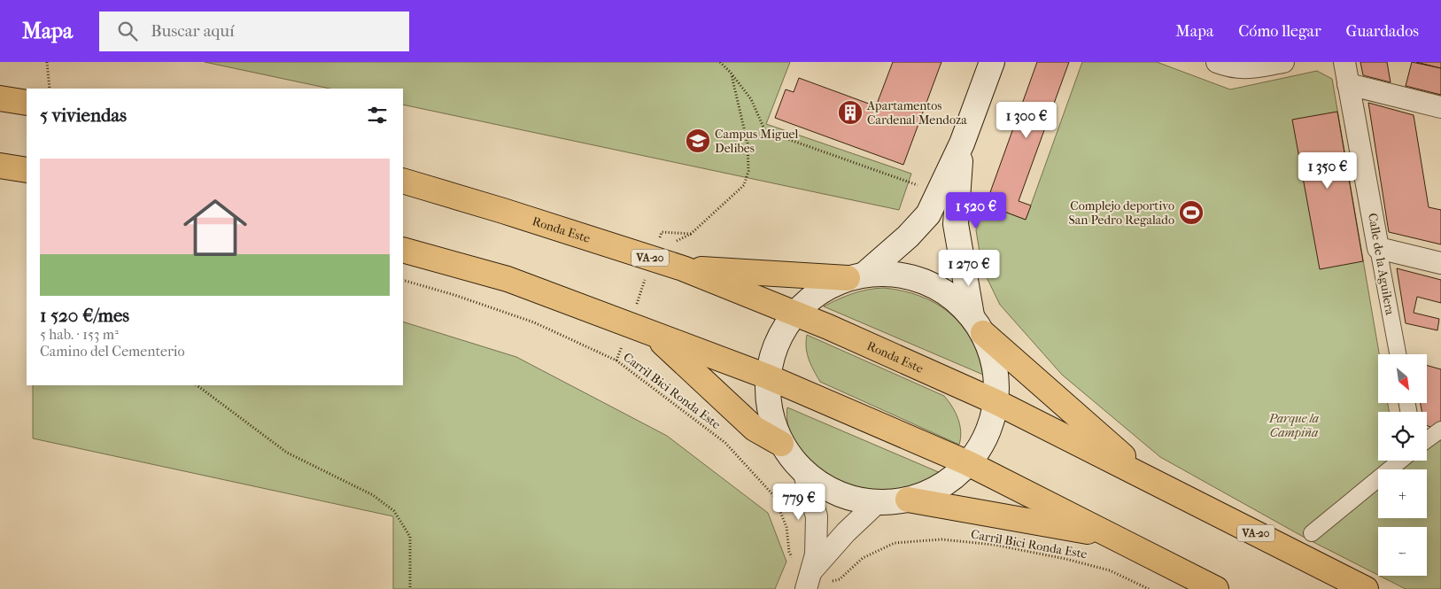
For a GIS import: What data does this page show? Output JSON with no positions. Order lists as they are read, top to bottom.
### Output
{
  "streets": {
    "highway": ["Ronda Este", "VA-20"],
    "street": ["Calle de la Aguilera"],
    "path": ["Carril Bici Ronda Este"]
  },
  "parks": ["Parque la Campiña"],
  "places": {
    "building": ["Apartamentos Cardenal Mendoza"],
    "school or university": ["Campus Miguel Delibes"],
    "sports": ["Complejo deportivo San Pedro Regalado"]
  },
  "north": "bottom right",
  "page": {
    "header": "Mapa",
    "search": "Buscar aquí",
    "nav": ["Mapa", "Cómo llegar", "Guardados"],
    "heading": "5 viviendas",
    "price": [
      "1 300 €",
      "1 350 €",
      "1 520 €",
      "1 270 €",
      "779 €"
    ],
    "list": [
      {
        "name": "1 520 €/mes",
        "note": "5 hab. · 153 m² · Camino del Cementerio"
      }
    ],
    "map_buttons": ["+", "−"]
  }
}
